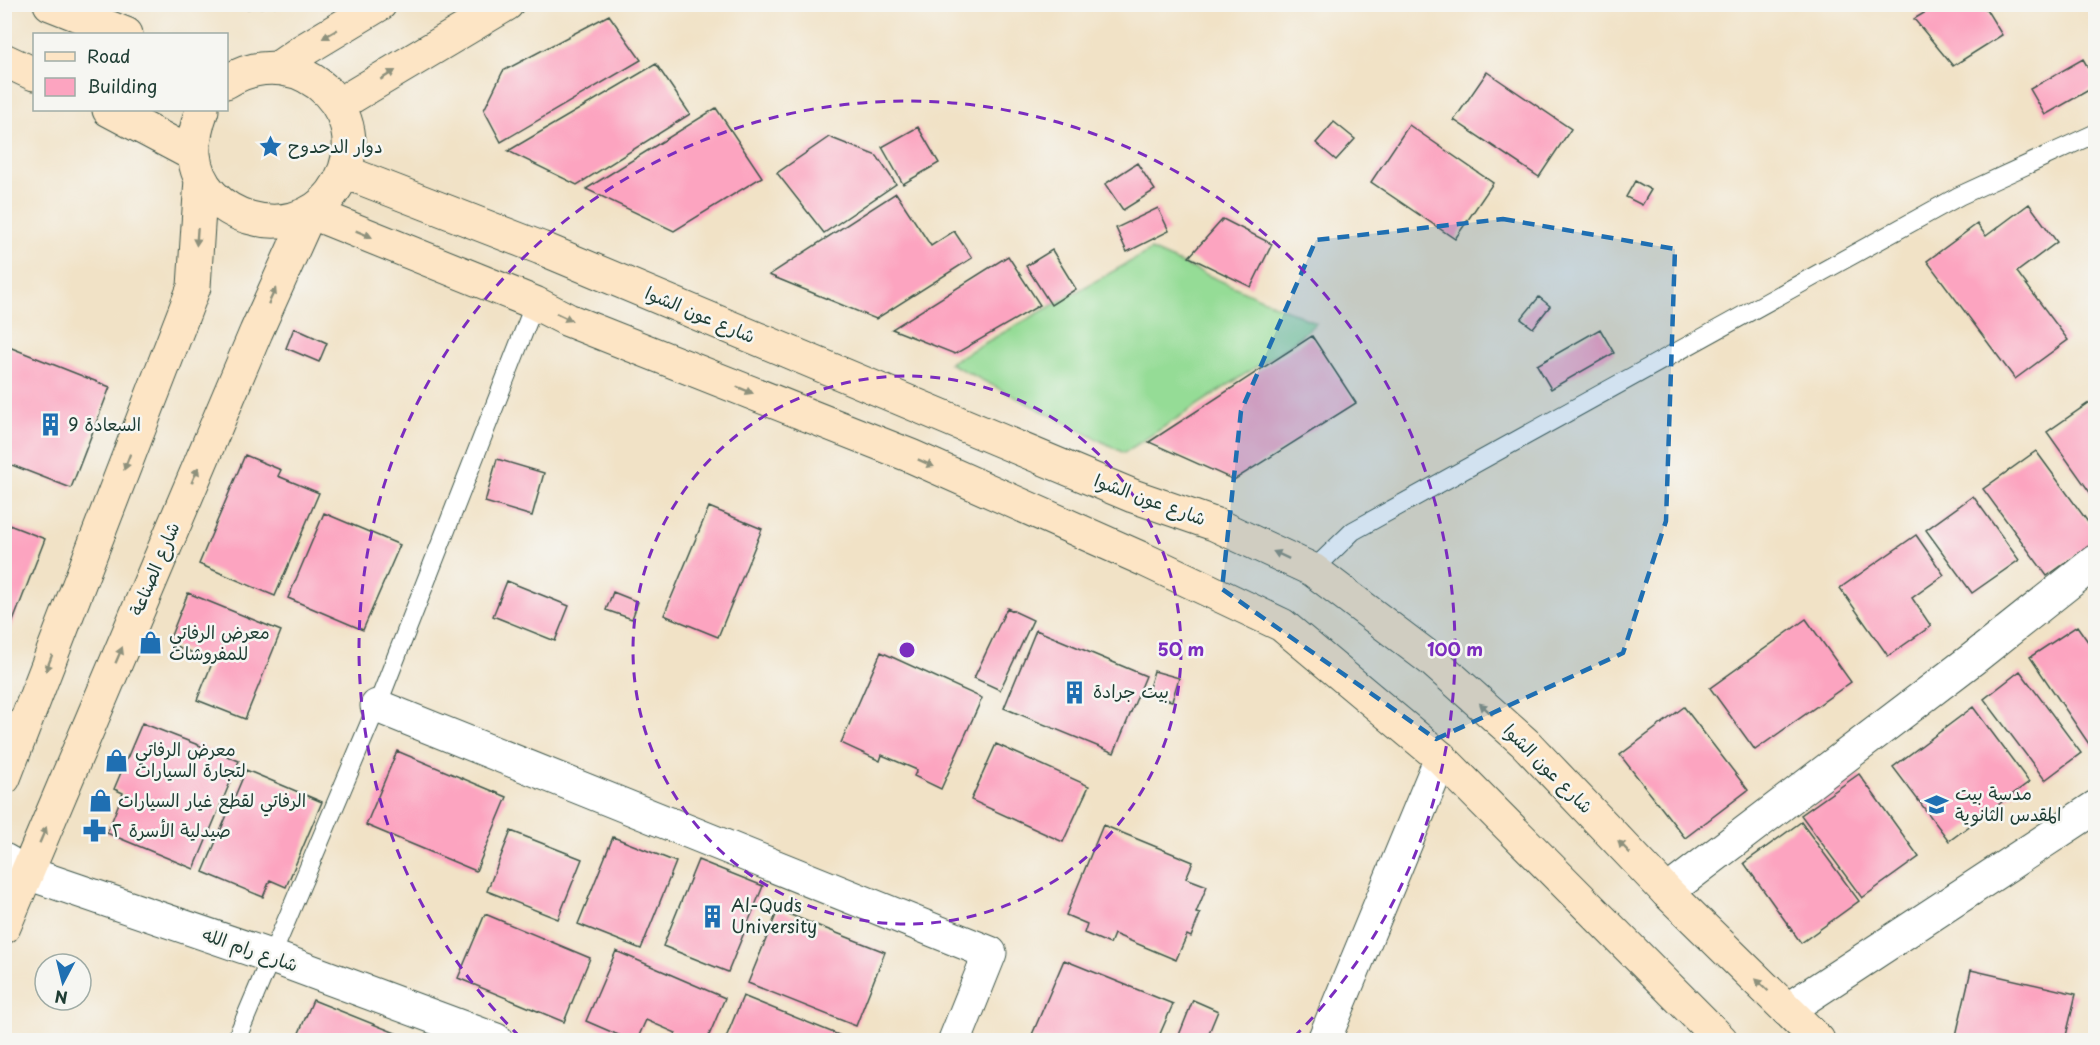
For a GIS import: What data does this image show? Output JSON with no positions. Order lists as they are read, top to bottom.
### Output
{
  "streets": {
    "main road": ["شارع عون الشوا", "شارع الصناعة"],
    "street": ["شارع رام الله"]
  },
  "crossings": [
    ["شارع الصناعة", "شارع رام الله"]
  ],
  "places": {
    "place": ["دوار الدحدوح"],
    "building": ["السعادة 9", "بيت جرادة", "Al-Quds University"],
    "shop": ["معرض الرفاتي للمفروشات", "معرض الرفاتي لتجارة السيارات", "الرفاتي لقطع غيار السيارات"],
    "school or university": ["مدسة بيت المقدس الثانوية"],
    "pharmacy": ["صيدلية الأسرة ٢"]
  },
  "legend": ["Road", "Building"],
  "north": "bottom",
  "rings": ["50 m", "100 m"]
}
